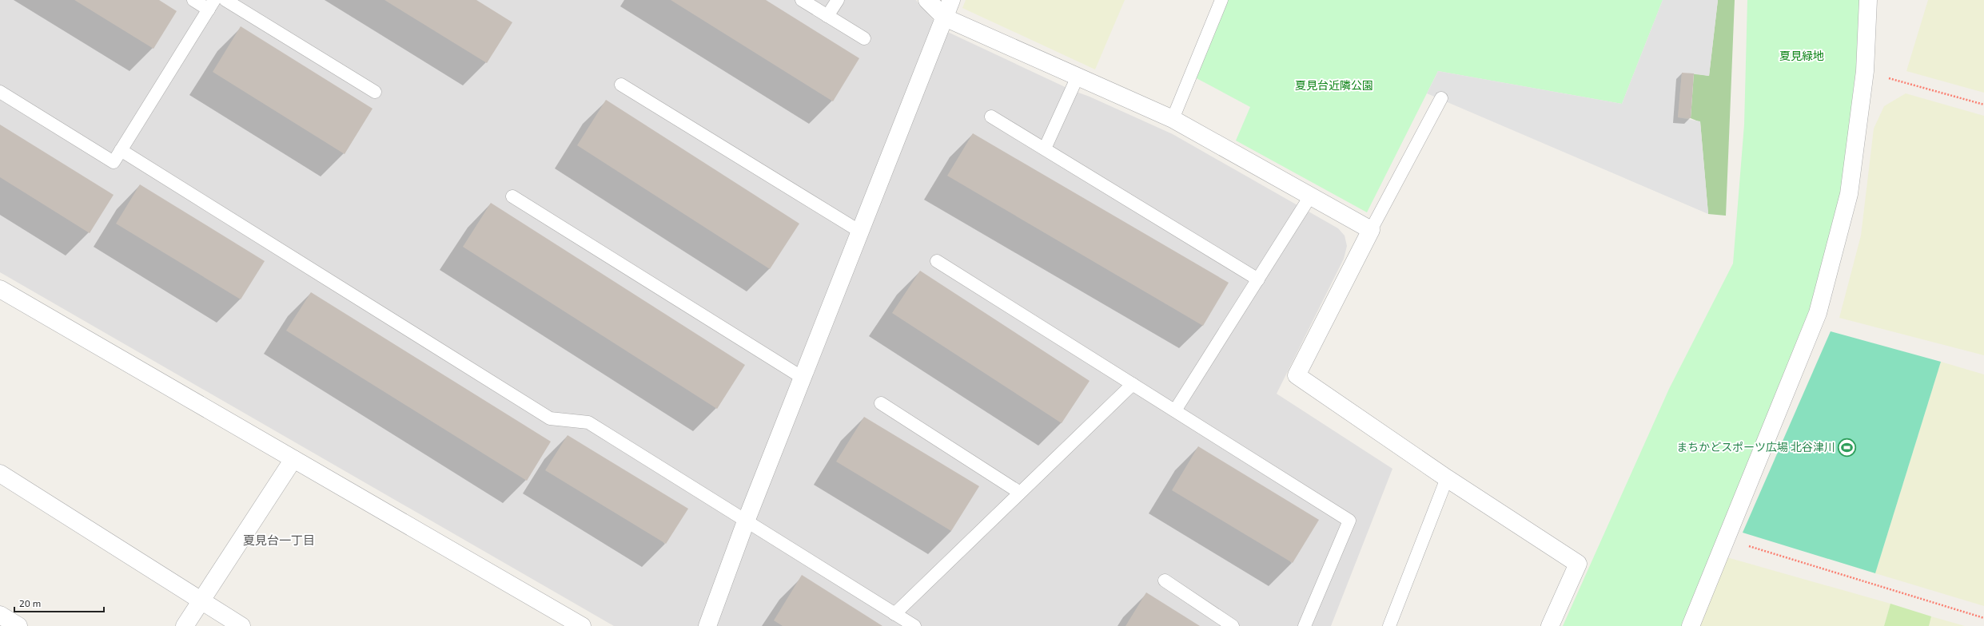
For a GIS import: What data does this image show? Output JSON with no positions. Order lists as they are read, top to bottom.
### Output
{
  "districts": ["夏見台一丁目"],
  "parks": ["夏見緑地", "夏見台近隣公園"],
  "places": {
    "sports": ["まちかどスポーツ広場 北谷津川"]
  },
  "scale_bar": "20 m"
}
